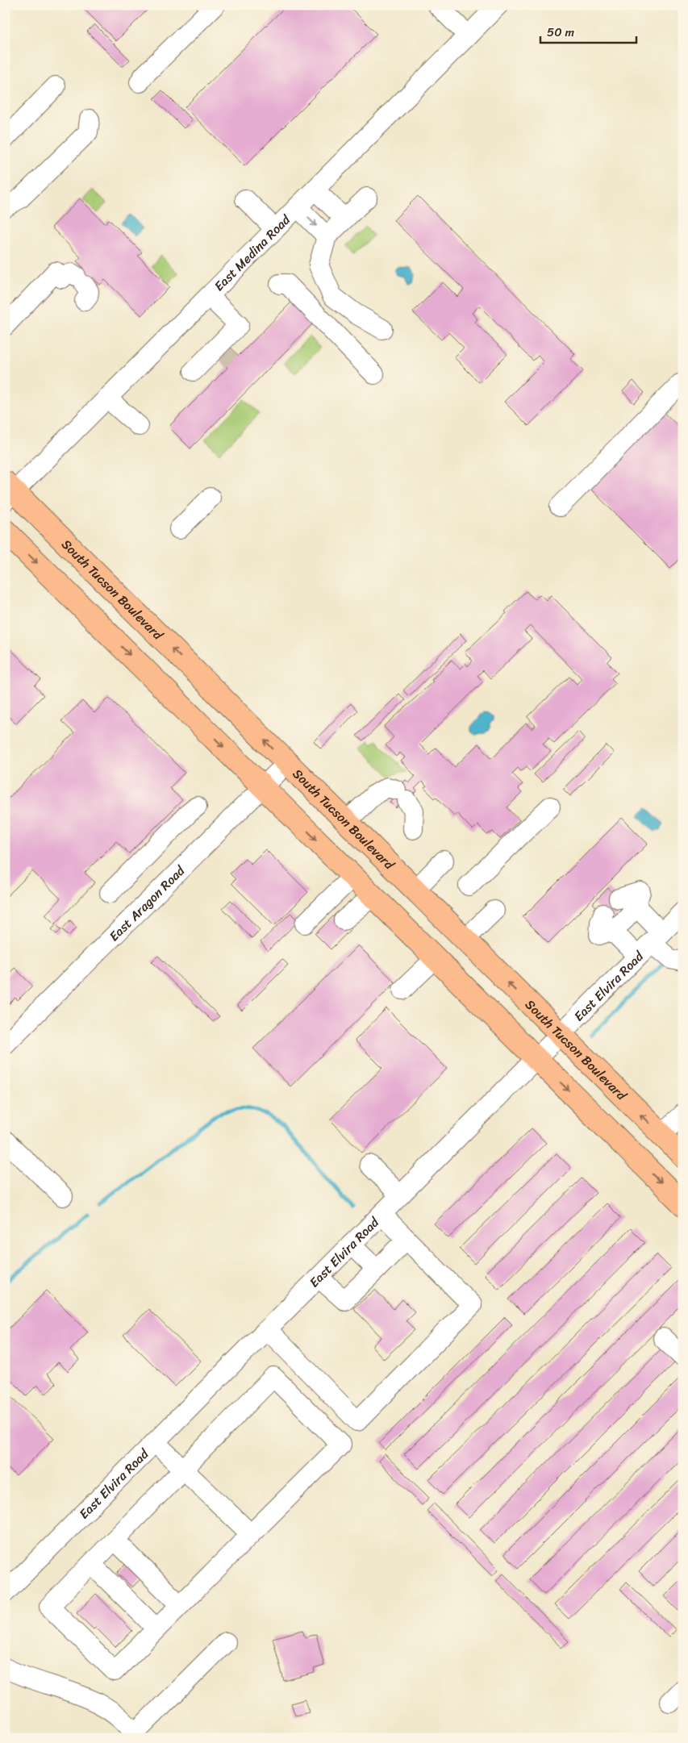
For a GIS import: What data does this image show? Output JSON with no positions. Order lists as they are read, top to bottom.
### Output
{
  "streets": {
    "main road": ["South Tucson Boulevard"],
    "street": ["East Medina Road", "East Aragon Road", "East Elvira Road"]
  },
  "crossings": [
    ["East Medina Road", "South Tucson Boulevard"],
    ["South Tucson Boulevard", "East Aragon Road"],
    ["South Tucson Boulevard", "East Elvira Road"]
  ],
  "scale_bar": "50 m"
}
